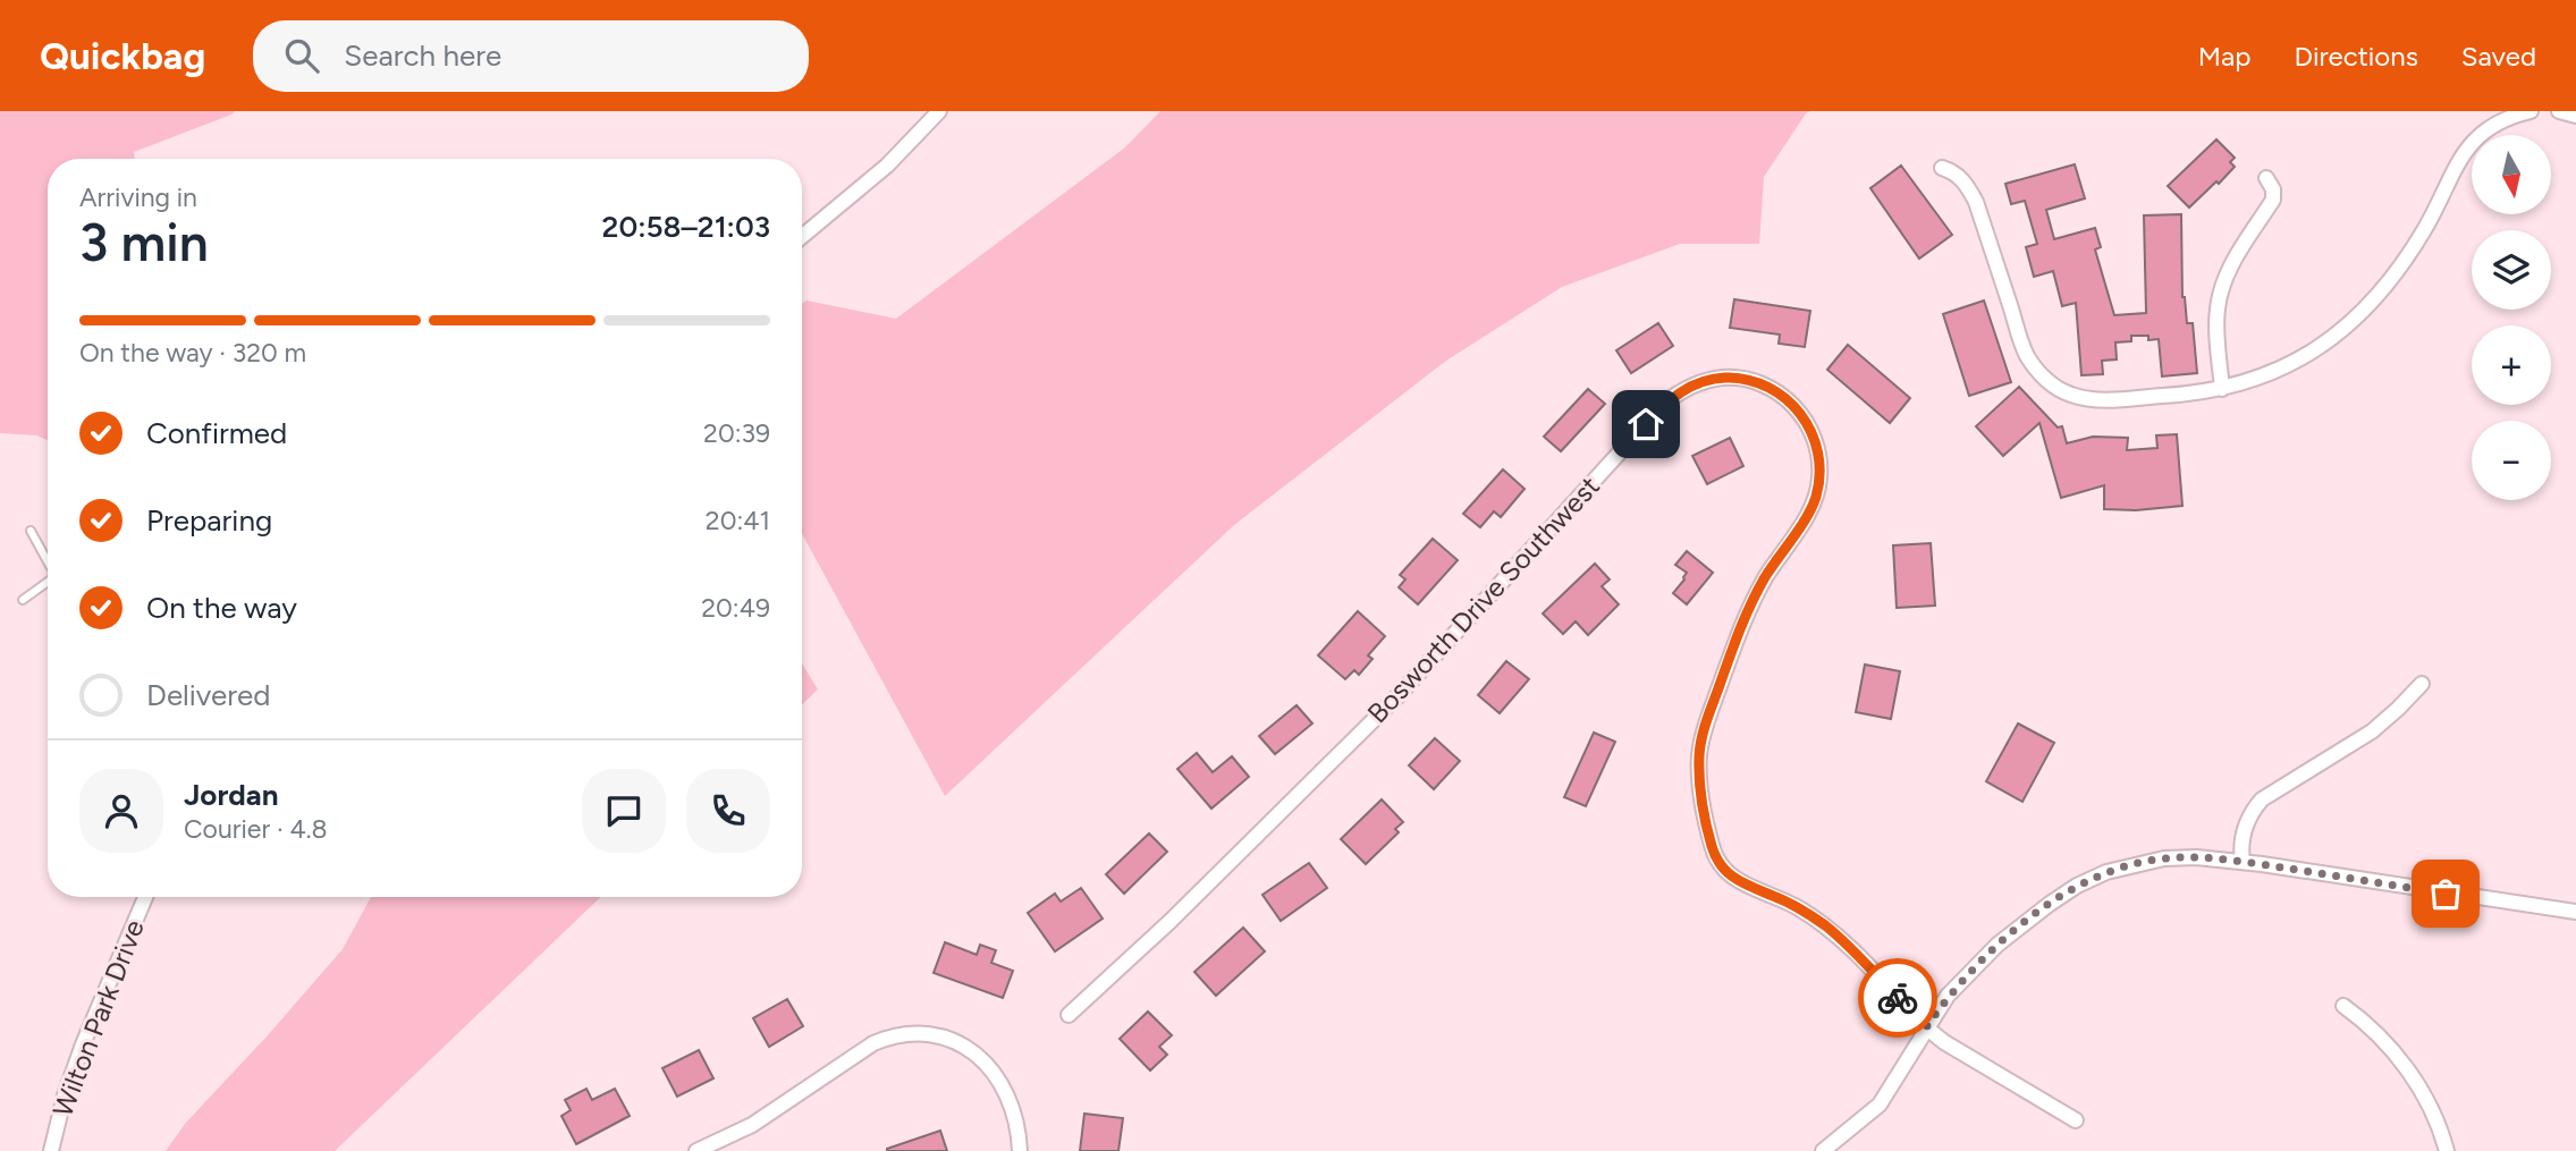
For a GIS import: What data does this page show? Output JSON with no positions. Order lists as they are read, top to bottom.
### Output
{
  "streets": {
    "street": ["Bosworth Drive Southwest", "Wilton Park Drive"]
  },
  "north": "bottom",
  "page": {
    "header": "Quickbag",
    "search": "Search here",
    "nav": ["Map", "Directions", "Saved"],
    "map_buttons": ["+", "−"],
    "heading": ["3 min", "Arriving in", "20:58–21:03"],
    "panel": ["Jordan", "Courier · 4.8"],
    "bar": "On the way · 320 m",
    "list": [
      ["Confirmed", "20:39"],
      ["Preparing", "20:41"],
      ["On the way", "20:49"],
      "Delivered"
    ]
  }
}
